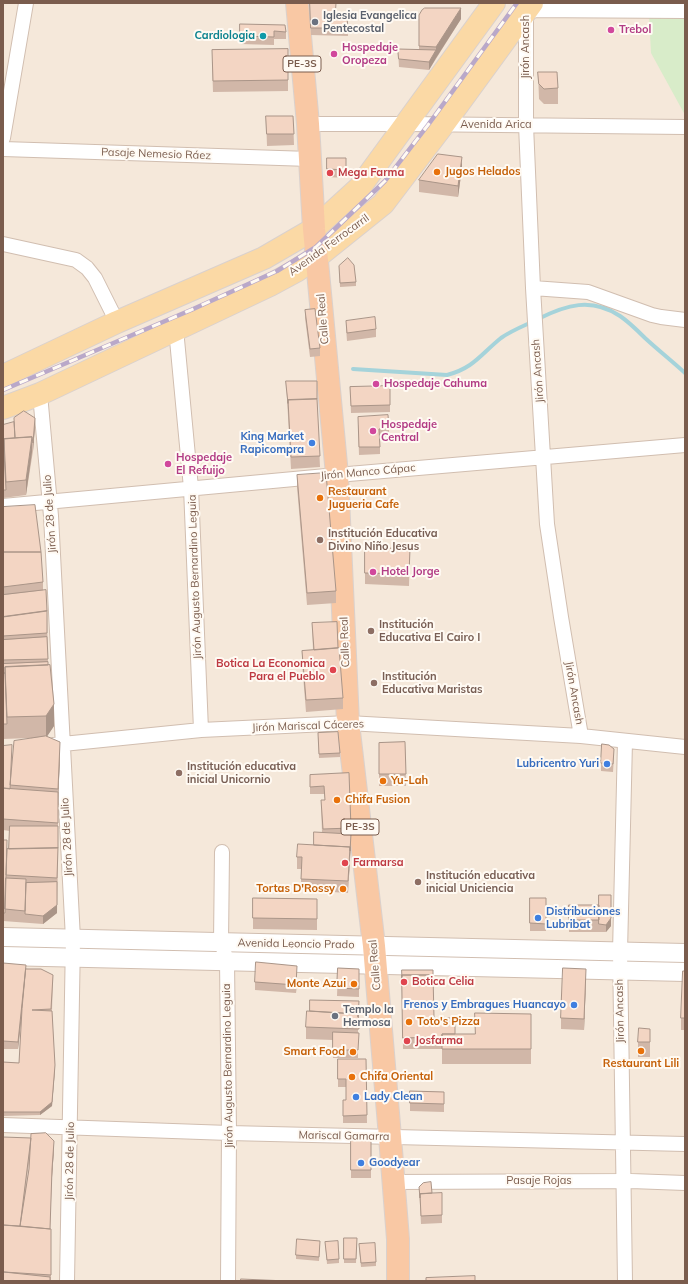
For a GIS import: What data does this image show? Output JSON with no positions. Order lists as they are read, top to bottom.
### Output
{
  "streets": {
    "highway": ["PE-3S", "Calle Real"],
    "main road": ["Avenida Ferrocarril"],
    "street": [
      "Jirón Ancash",
      "Avenida Arica",
      "Pasaje Nemesio Ráez",
      "Jirón Manco Cápac",
      "Jirón 28 de Julio",
      "Jirón Augusto Bernardino Leguia",
      "Jirón Mariscal Cáceres",
      "Avenida Leoncio Prado",
      "Mariscal Gamarra",
      "Pasaje Rojas"
    ]
  },
  "crossings": [
    ["Jirón Ancash", "Avenida Arica"],
    ["Jirón Ancash", "Avenida Ferrocarril"],
    ["Jirón Ancash", "Jirón Manco Cápac"],
    ["Jirón Ancash", "Jirón Mariscal Cáceres"],
    ["Jirón Ancash", "Avenida Leoncio Prado"],
    ["Jirón Ancash", "Mariscal Gamarra"],
    ["Jirón Ancash", "Pasaje Rojas"],
    ["Avenida Arica", "Avenida Ferrocarril"],
    ["Avenida Arica", "Calle Real"],
    ["Pasaje Nemesio Ráez", "Calle Real"],
    ["Avenida Ferrocarril", "Calle Real"],
    ["Avenida Ferrocarril", "Jirón 28 de Julio"],
    ["Avenida Ferrocarril", "Jirón Augusto Bernardino Leguia"],
    ["Calle Real", "Jirón Manco Cápac"],
    ["Calle Real", "Jirón Mariscal Cáceres"],
    ["Calle Real", "Avenida Leoncio Prado"],
    ["Calle Real", "Mariscal Gamarra"],
    ["Calle Real", "Pasaje Rojas"],
    ["Jirón Manco Cápac", "Jirón 28 de Julio"],
    ["Jirón Manco Cápac", "Jirón Augusto Bernardino Leguia"],
    ["Jirón 28 de Julio", "Jirón Mariscal Cáceres"],
    ["Jirón 28 de Julio", "Avenida Leoncio Prado"],
    ["Jirón 28 de Julio", "Mariscal Gamarra"],
    ["Jirón Augusto Bernardino Leguia", "Jirón Mariscal Cáceres"],
    ["Jirón Augusto Bernardino Leguia", "Avenida Leoncio Prado"],
    ["Jirón Augusto Bernardino Leguia", "Mariscal Gamarra"]
  ],
  "places": [
    "Iglesia Evangelica Pentecostal",
    "Trebol",
    "Cardiologia",
    "Hospedaje Oropeza",
    "Jugos Helados",
    "Mega Farma",
    "Hospedaje Cahuma",
    "Hospedaje Central",
    "King Market Rapicompra",
    "Hospedaje El Refuijo",
    "Restaurant Jugueria Cafe",
    "Institución Educativa Divino Niño Jesus",
    "Hotel Jorge",
    "Institución Educativa El Cairo I",
    "Botica La Economica Para el Pueblo",
    "Institución Educativa Maristas",
    "Lubricentro Yuri",
    "Institución educativa inicial Unicornio",
    "Yu-Lah",
    "Chifa Fusion",
    "Farmarsa",
    "Institución educativa inicial Uniciencia",
    "Tortas D'Rossy",
    "Distribuciones Lubribat",
    "Botica Celia",
    "Monte Azui",
    "Frenos y Embragues Huancayo",
    "Templo la Hermosa",
    "Toto's Pizza",
    "Josfarma",
    "Restaurant Lili",
    "Smart Food",
    "Chifa Oriental",
    "Lady Clean",
    "Goodyear"
  ]
}
